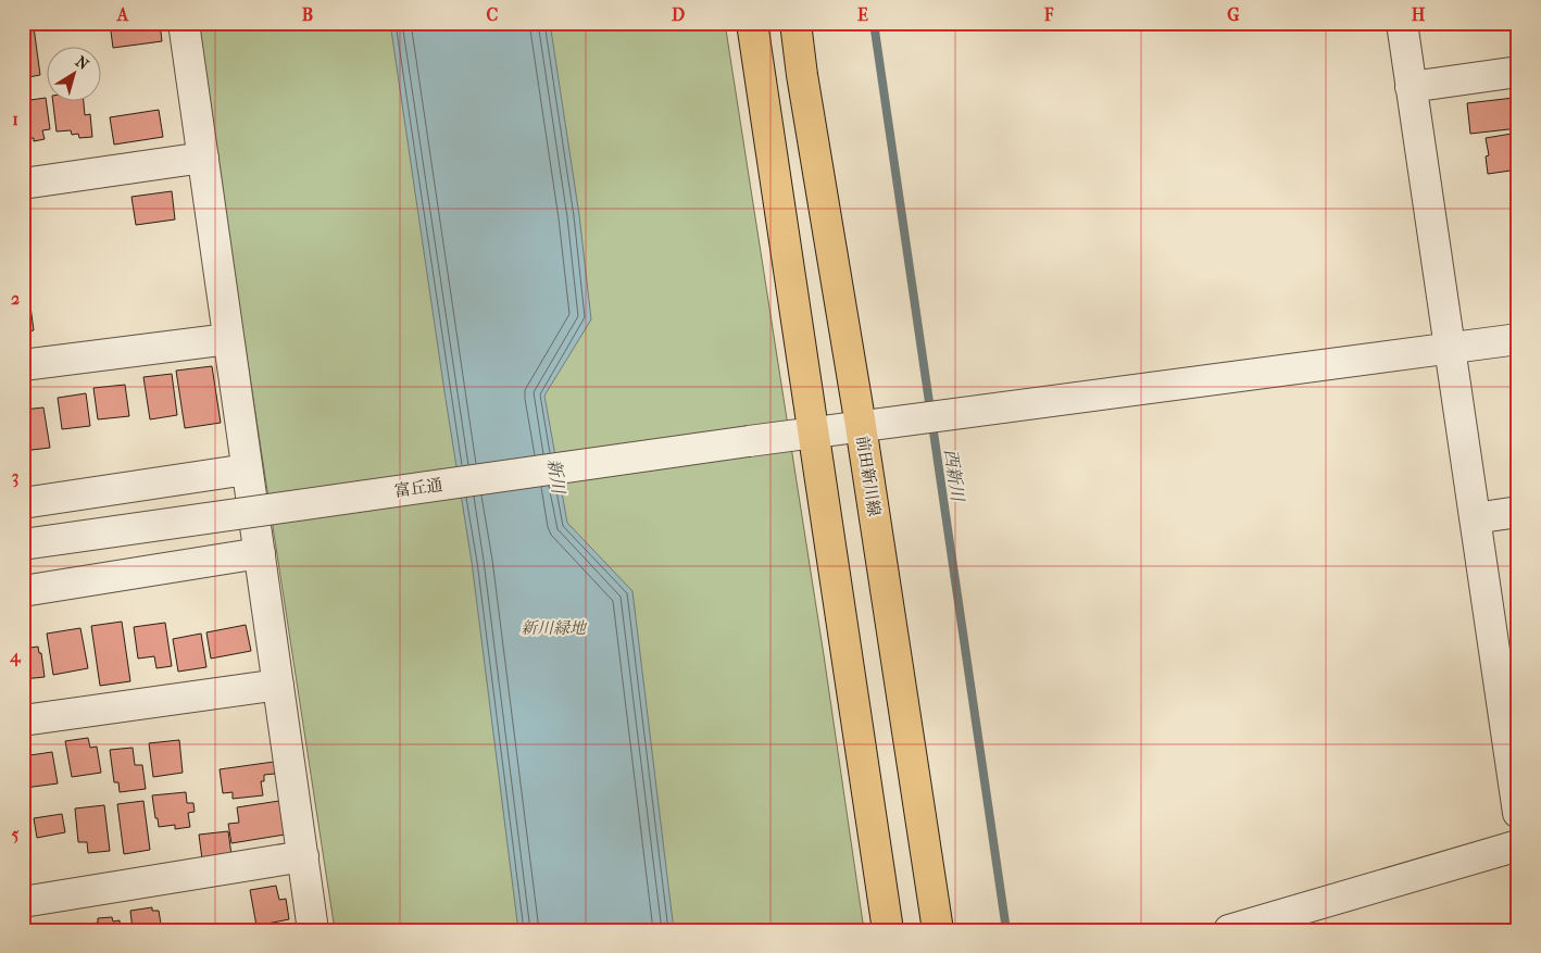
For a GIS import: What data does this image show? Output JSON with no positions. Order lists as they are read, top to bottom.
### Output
{
  "streets": {
    "main road": ["前田新川線"],
    "street": ["富丘通"]
  },
  "crossings": [
    ["前田新川線", "富丘通"]
  ],
  "water": ["西新川", "新川"],
  "parks": ["新川緑地"],
  "north": "top right",
  "grid": {
    "columns": [
      "A",
      "B",
      "C",
      "D",
      "E",
      "F",
      "G",
      "H"
    ],
    "rows": [
      "1",
      "2",
      "3",
      "4",
      "5"
    ]
  }
}
